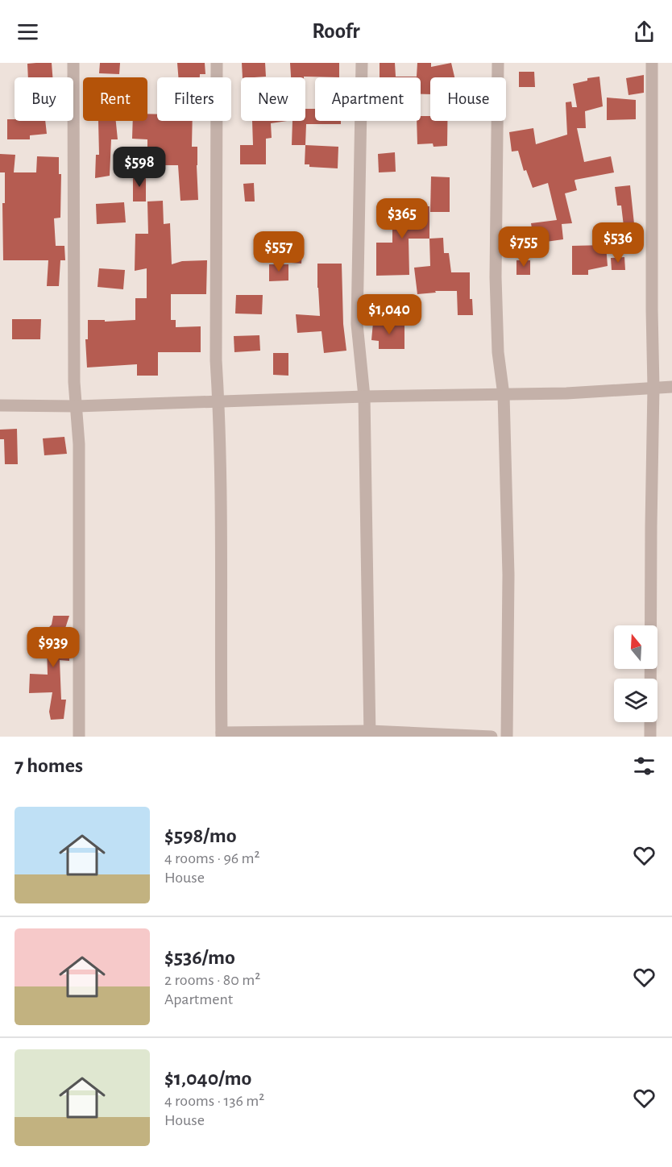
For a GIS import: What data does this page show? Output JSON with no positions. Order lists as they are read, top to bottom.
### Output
{
  "north": "top",
  "page": {
    "header": "Roofr",
    "chip": [
      "Buy",
      "Rent",
      "Filters",
      "New",
      "Apartment",
      "House"
    ],
    "price": [
      "$598",
      "$365",
      "$536",
      "$755",
      "$557",
      "$1,040",
      "$939"
    ],
    "heading": "7 homes",
    "list": [
      {
        "name": "$598/mo",
        "note": "4 rooms · 96 m² · House"
      },
      {
        "name": "$536/mo",
        "note": "2 rooms · 80 m² · Apartment"
      },
      {
        "name": "$1,040/mo",
        "note": "4 rooms · 136 m² · House"
      }
    ]
  }
}
